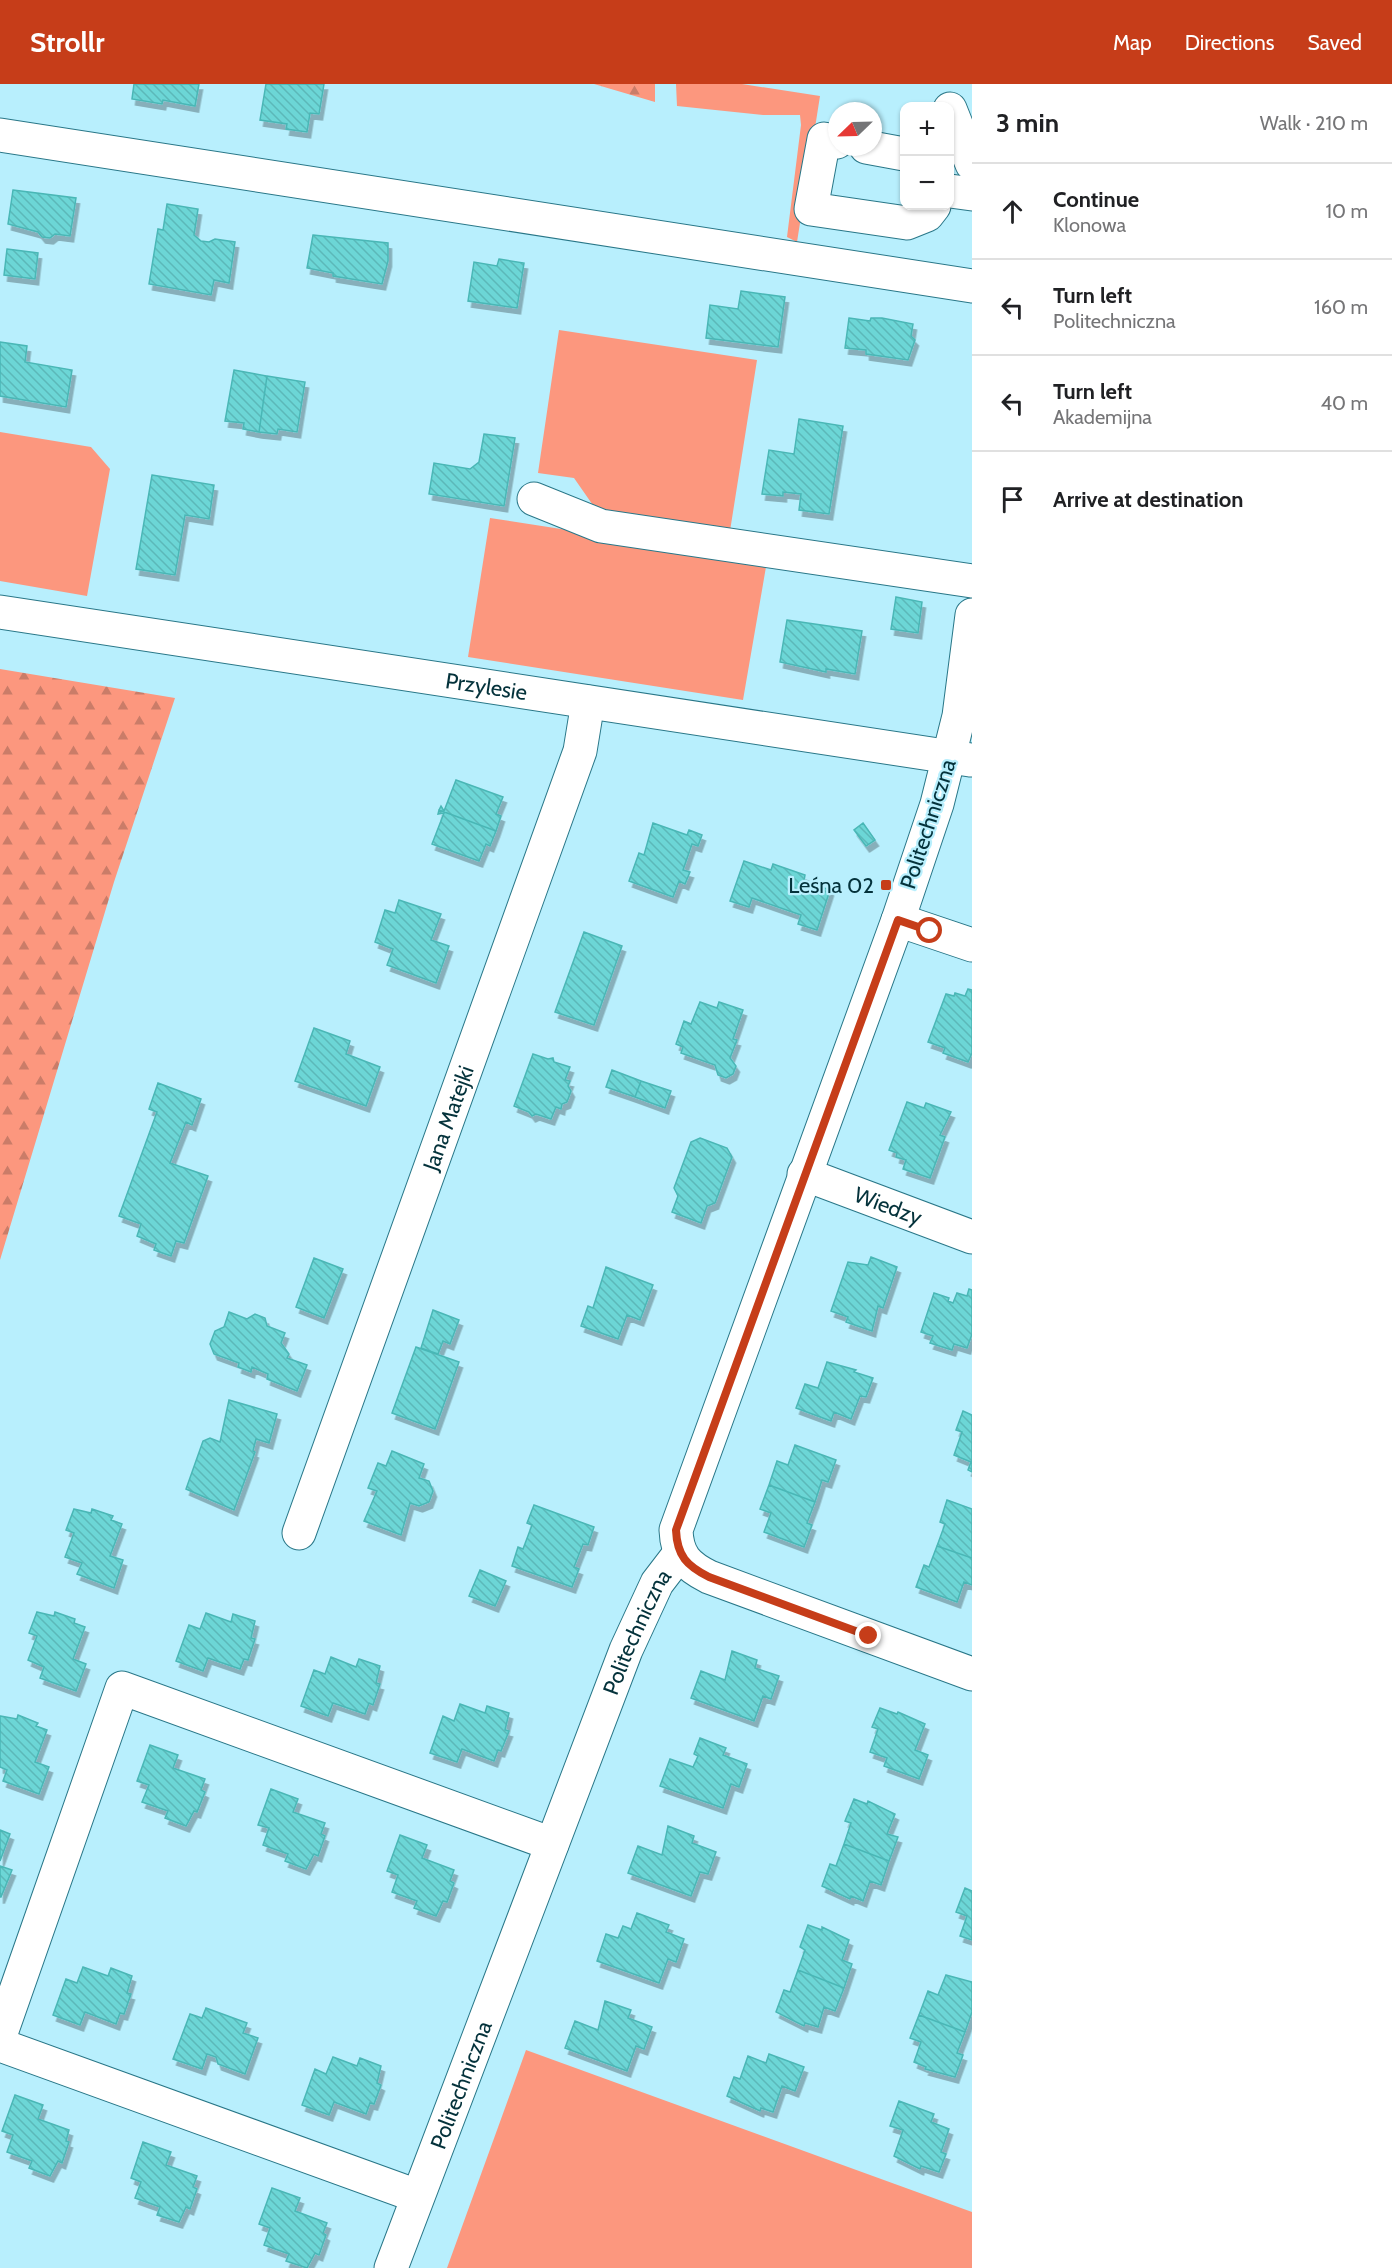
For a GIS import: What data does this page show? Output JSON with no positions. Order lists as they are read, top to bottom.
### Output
{
  "streets": {
    "street": [
      "Przylesie",
      "Politechniczna",
      "Jana Matejki",
      "Wiedzy"
    ]
  },
  "crossings": [
    ["Przylesie", "Politechniczna"],
    ["Przylesie", "Jana Matejki"],
    ["Politechniczna", "Wiedzy"]
  ],
  "places": {
    "transit": ["Leśna 02"]
  },
  "north": "bottom left",
  "page": {
    "header": "Strollr",
    "nav": ["Map", "Directions", "Saved"],
    "heading": ["3 min", "Walk · 210 m"],
    "map_buttons": ["+", "−"],
    "list": [
      ["Continue", "Klonowa", "10 m"],
      ["Turn left", "Politechniczna", "160 m"],
      ["Turn left", "Akademijna", "40 m"],
      "Arrive at destination"
    ]
  }
}
